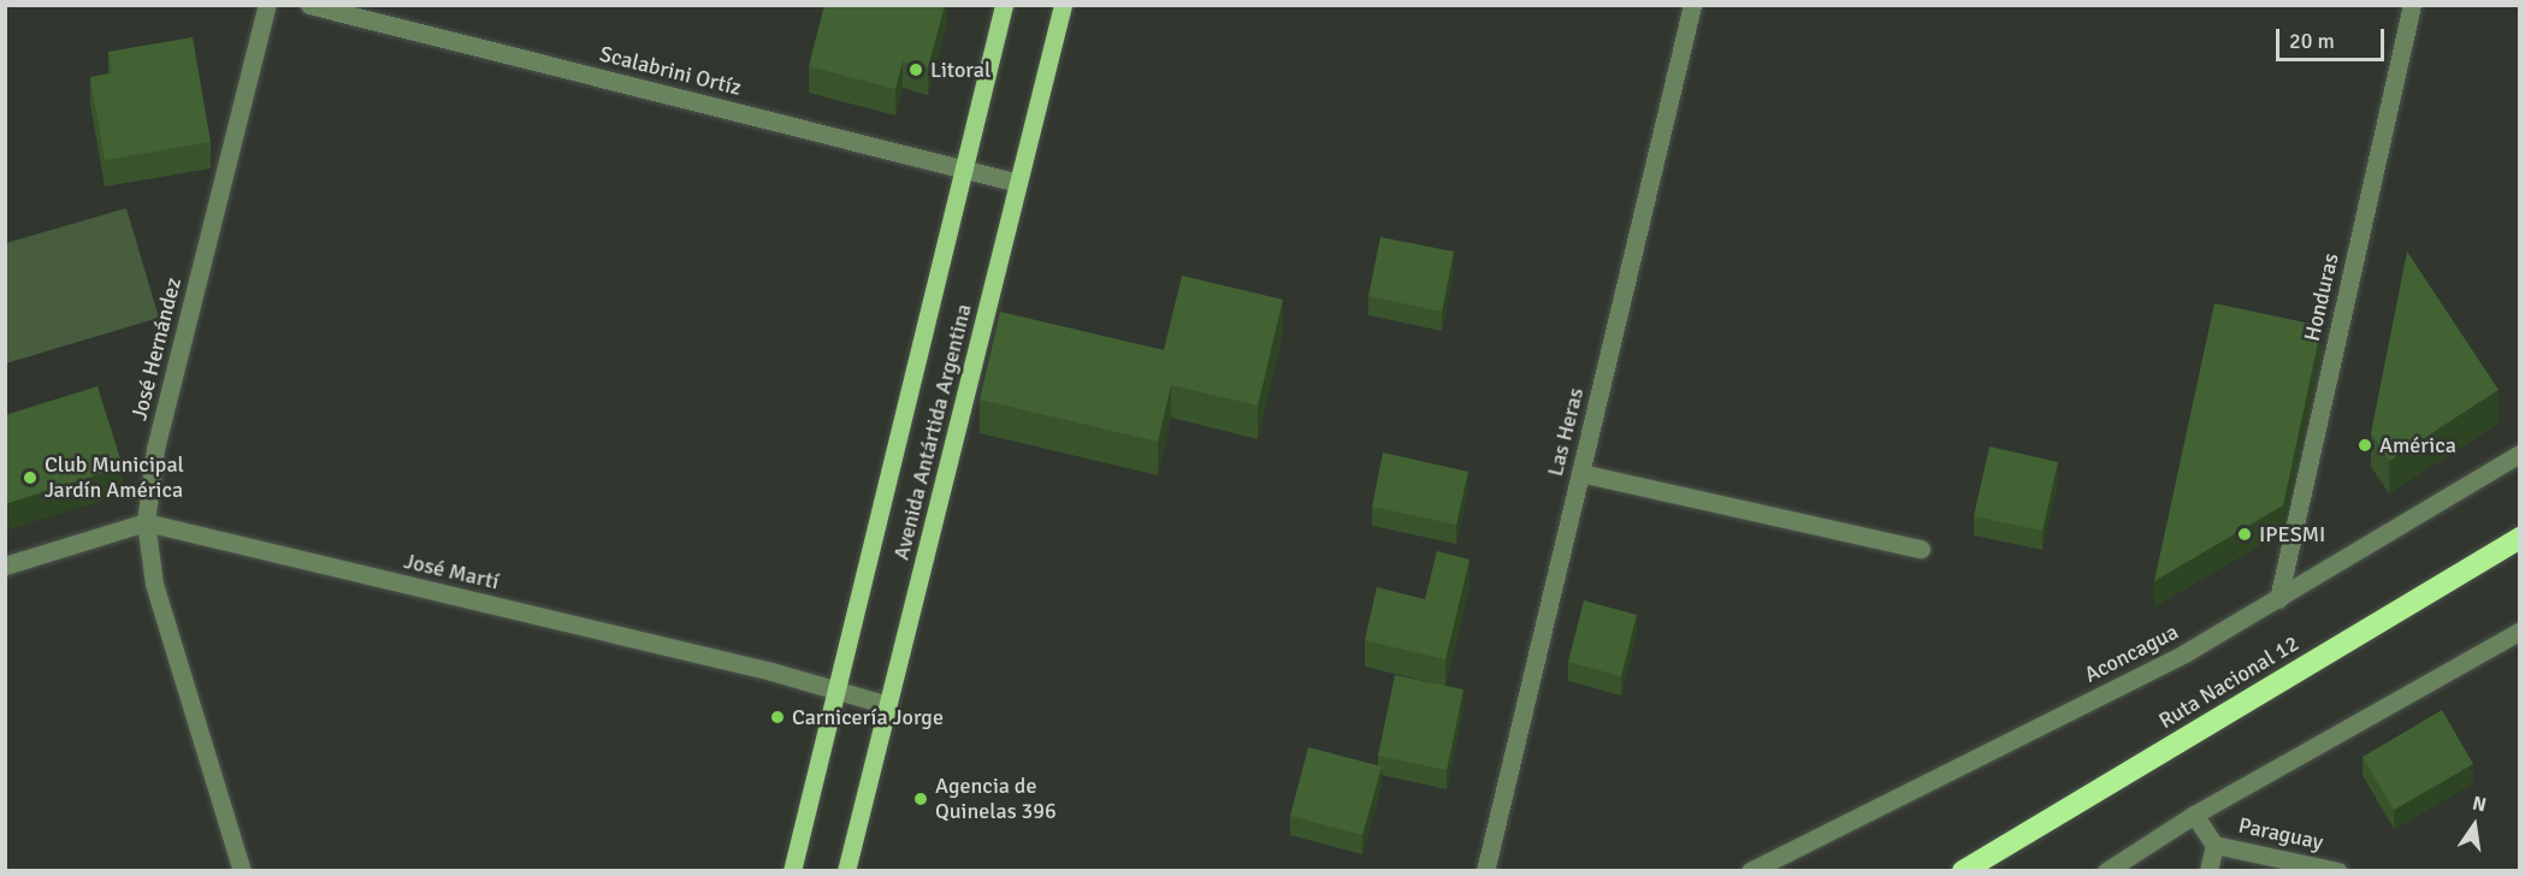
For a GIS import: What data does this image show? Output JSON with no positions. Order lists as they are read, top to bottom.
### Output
{
  "streets": {
    "highway": ["Ruta Nacional 12"],
    "main road": ["Avenida Antártida Argentina"],
    "street": [
      "Scalabrini Ortíz",
      "Honduras",
      "José Hernández",
      "Las Heras",
      "José Martí",
      "Aconcagua",
      "Paraguay"
    ]
  },
  "crossings": [
    ["Scalabrini Ortíz", "Avenida Antártida Argentina"],
    ["Honduras", "Aconcagua"],
    ["José Hernández", "José Martí"],
    ["Avenida Antártida Argentina", "José Martí"]
  ],
  "places": [
    "Litoral",
    "América",
    "Club Municipal Jardín América",
    "IPESMI",
    "Carnicería Jorge",
    "Agencia de Quinelas 396"
  ],
  "scale_bar": "20 m",
  "north": "top"
}
